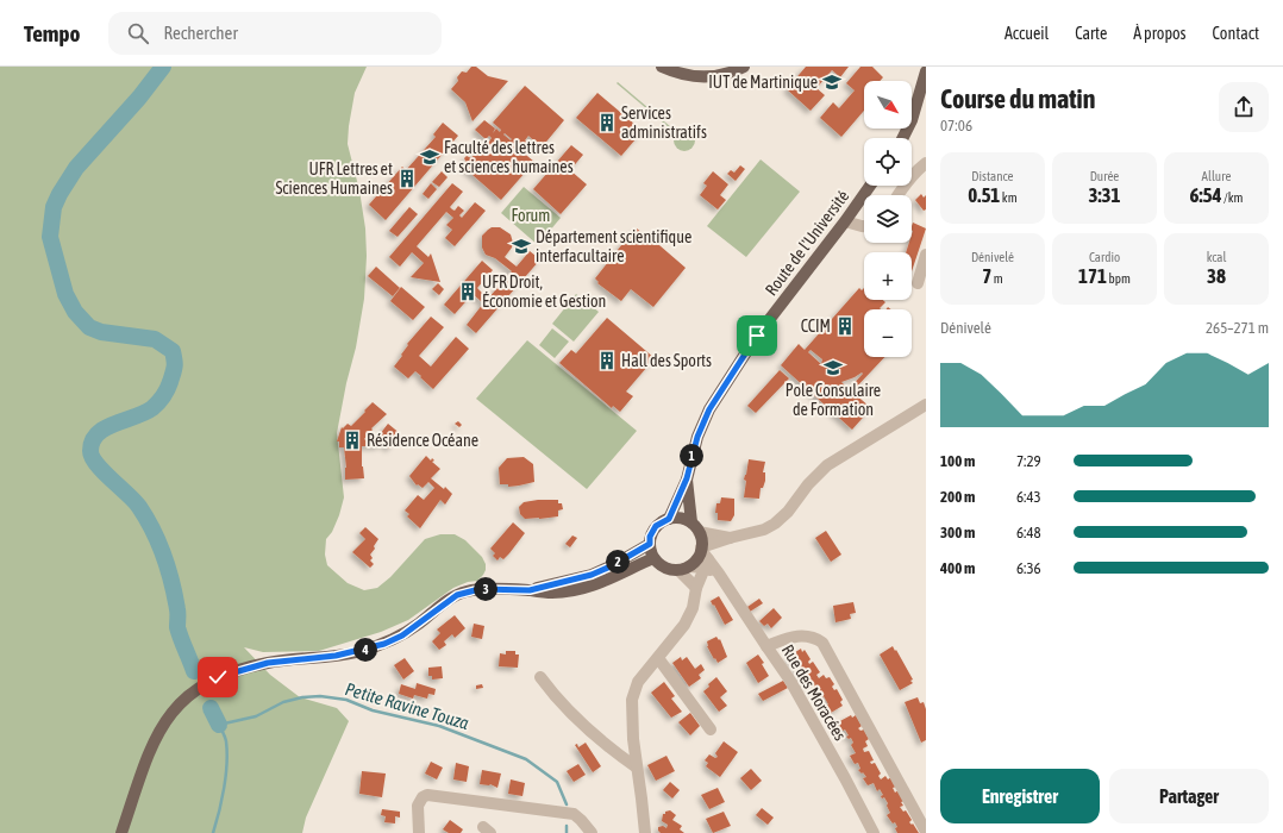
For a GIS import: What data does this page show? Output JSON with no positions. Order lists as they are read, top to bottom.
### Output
{
  "streets": {
    "main road": ["Route de l'Université"],
    "street": ["Rue des Moracées"]
  },
  "crossings": [
    ["Route de l'Université", "Rue des Moracées"]
  ],
  "water": ["Petite Ravine Touza"],
  "parks": ["Forum"],
  "places": {
    "school or university": [
      "IUT de Martinique",
      "Faculté des lettres et sciences humaines",
      "Département scientifique interfacultaire",
      "Pole Consulaire de Formation"
    ],
    "building": [
      "Services administratifs",
      "UFR Lettres et Sciences Humaines",
      "UFR Droit, Économie et Gestion",
      "CCIM",
      "Hall des Sports",
      "Résidence Océane"
    ]
  },
  "north": "bottom right",
  "page": {
    "header": "Tempo",
    "search": "Rechercher",
    "nav": [
      "Accueil",
      "Carte",
      "À propos",
      "Contact"
    ],
    "heading": ["Course du matin", "07:06"],
    "map_buttons": ["+", "−"],
    "stats": [
      ["Distance", "0.51 km"],
      ["Durée", "3:31"],
      ["Allure", "6:54 /km"],
      ["Dénivelé", "7 m"],
      ["Cardio", "171 bpm"],
      ["kcal", "38"]
    ],
    "chart": ["Dénivelé", "265–271 m"],
    "list": [
      {
        "name": "100 m",
        "note": "7:29"
      },
      {
        "name": "200 m",
        "note": "6:43"
      },
      {
        "name": "300 m",
        "note": "6:48"
      },
      {
        "name": "400 m",
        "note": "6:36"
      }
    ],
    "pins": [
      "1",
      "2",
      "3",
      "4"
    ],
    "buttons": ["Enregistrer", "Partager"]
  }
}
